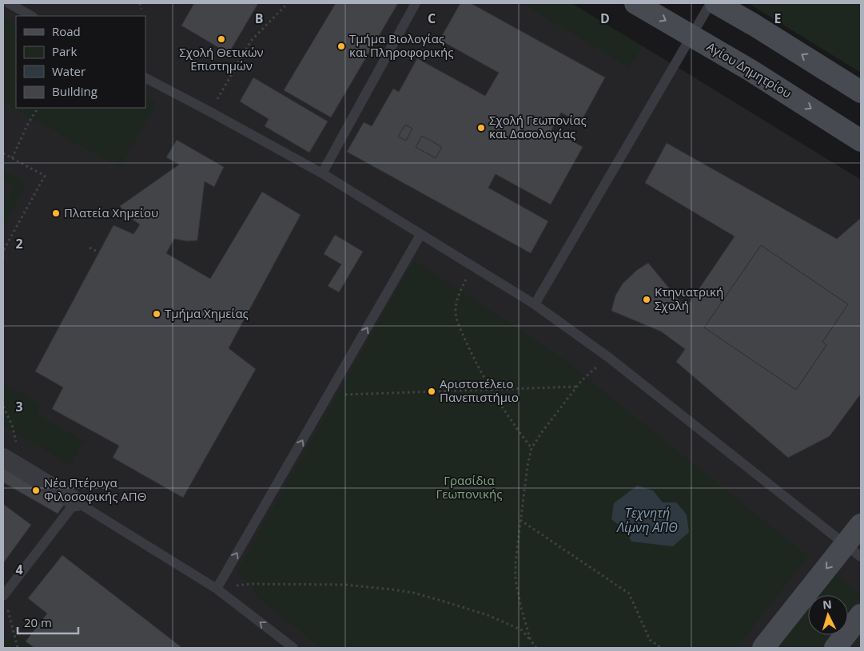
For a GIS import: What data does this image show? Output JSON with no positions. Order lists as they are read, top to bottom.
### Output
{
  "streets": {
    "main road": ["Αγίου Δημητρίου"]
  },
  "water": ["Τεχνητή Λίμνη ΑΠΘ"],
  "parks": ["Γρασίδια Γεωπονικής"],
  "places": [
    "Σχολή Θετικών Επιστημών",
    "Τμήμα Βιολογίας και Πληροφορικής",
    "Σχολή Γεωπονίας και Δασολογίας",
    "Πλατεία Χημείου",
    "Κτηνιατρική Σχολή",
    "Τμήμα Χημείας",
    "Αριστοτέλειο Πανεπιστήμιο",
    "Νέα Πτέρυγα Φιλοσοφικής ΑΠΘ"
  ],
  "legend": [
    "Road",
    "Park",
    "Water",
    "Building"
  ],
  "scale_bar": "20 m",
  "north": "top",
  "grid": {
    "columns": [
      "B",
      "C",
      "D",
      "E"
    ],
    "rows": ["2", "3", "4"]
  }
}
